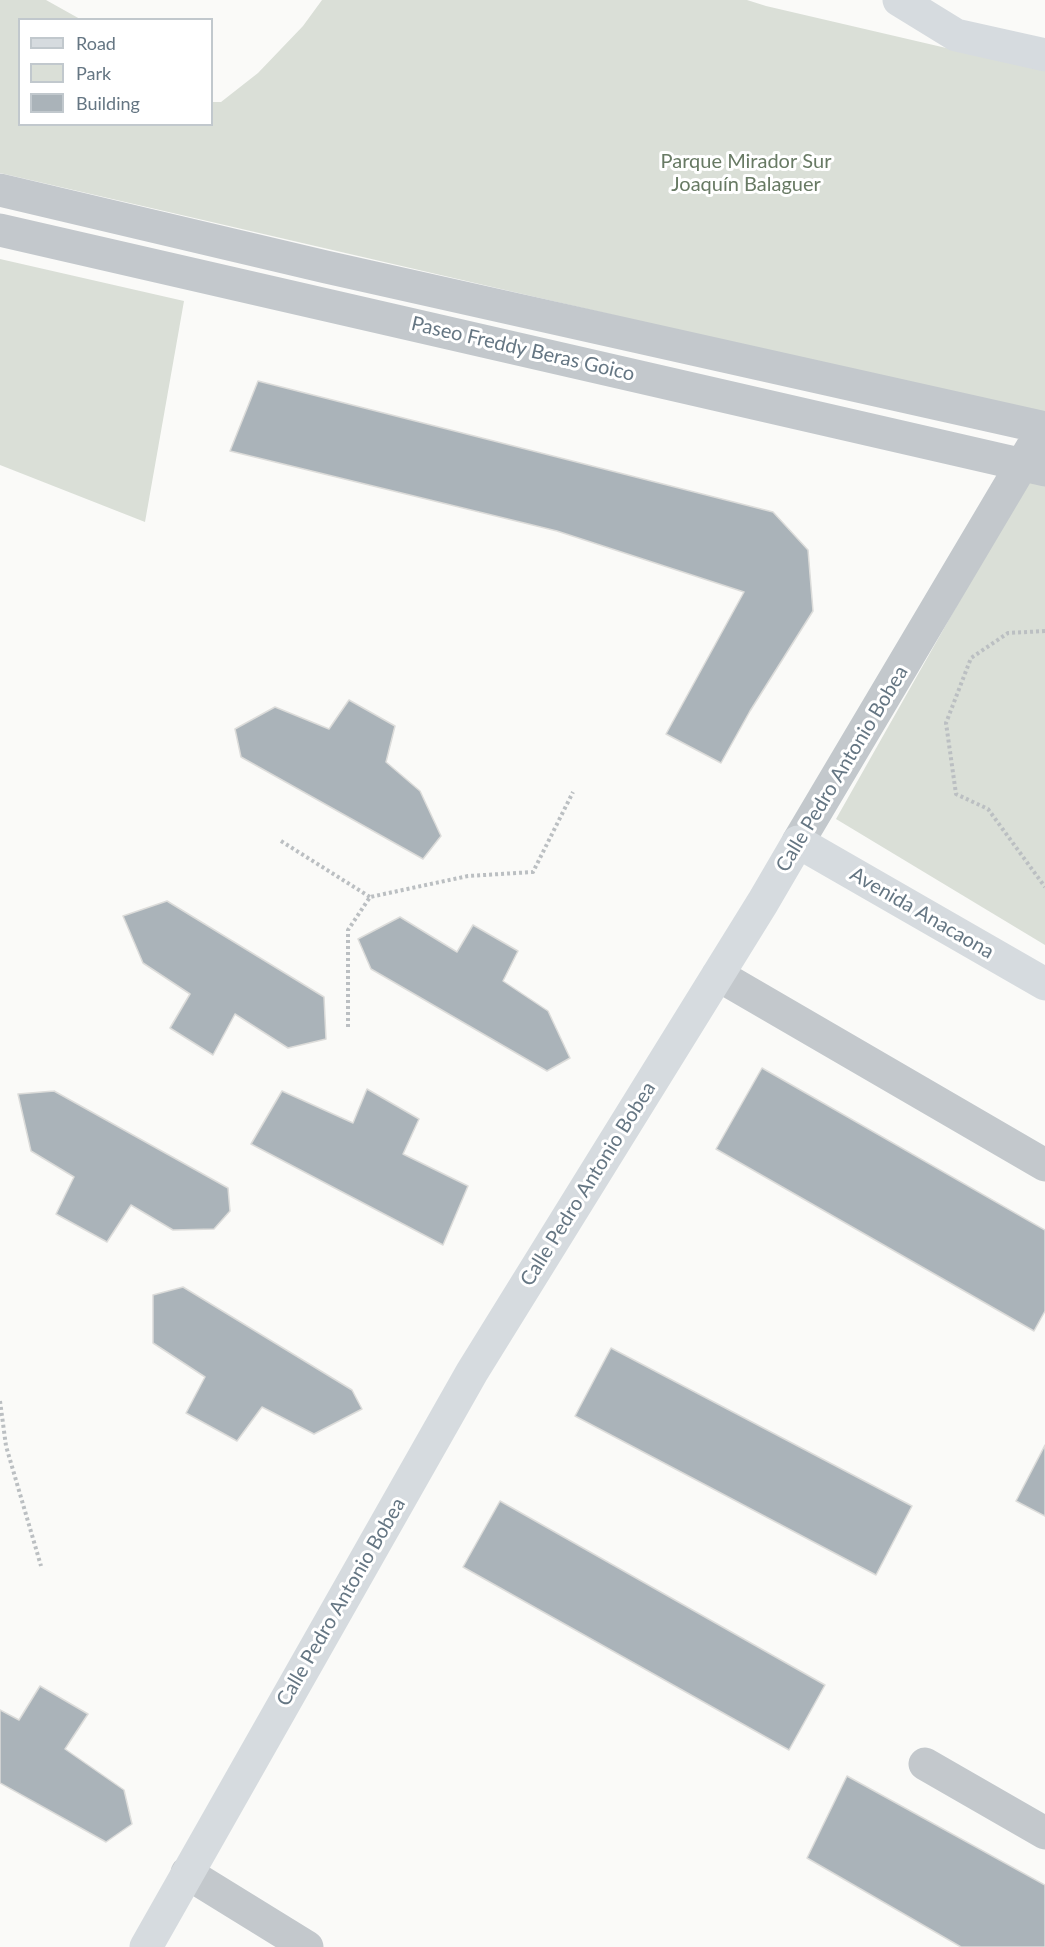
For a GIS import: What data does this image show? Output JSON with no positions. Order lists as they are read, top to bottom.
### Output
{
  "streets": {
    "main road": ["Calle Pedro Antonio Bobea", "Avenida Anacaona"],
    "street": ["Paseo Freddy Beras Goico"]
  },
  "crossings": [
    ["Paseo Freddy Beras Goico", "Calle Pedro Antonio Bobea"],
    ["Calle Pedro Antonio Bobea", "Avenida Anacaona"]
  ],
  "parks": ["Parque Mirador Sur Joaquín Balaguer"],
  "legend": ["Road", "Park", "Building"]
}
